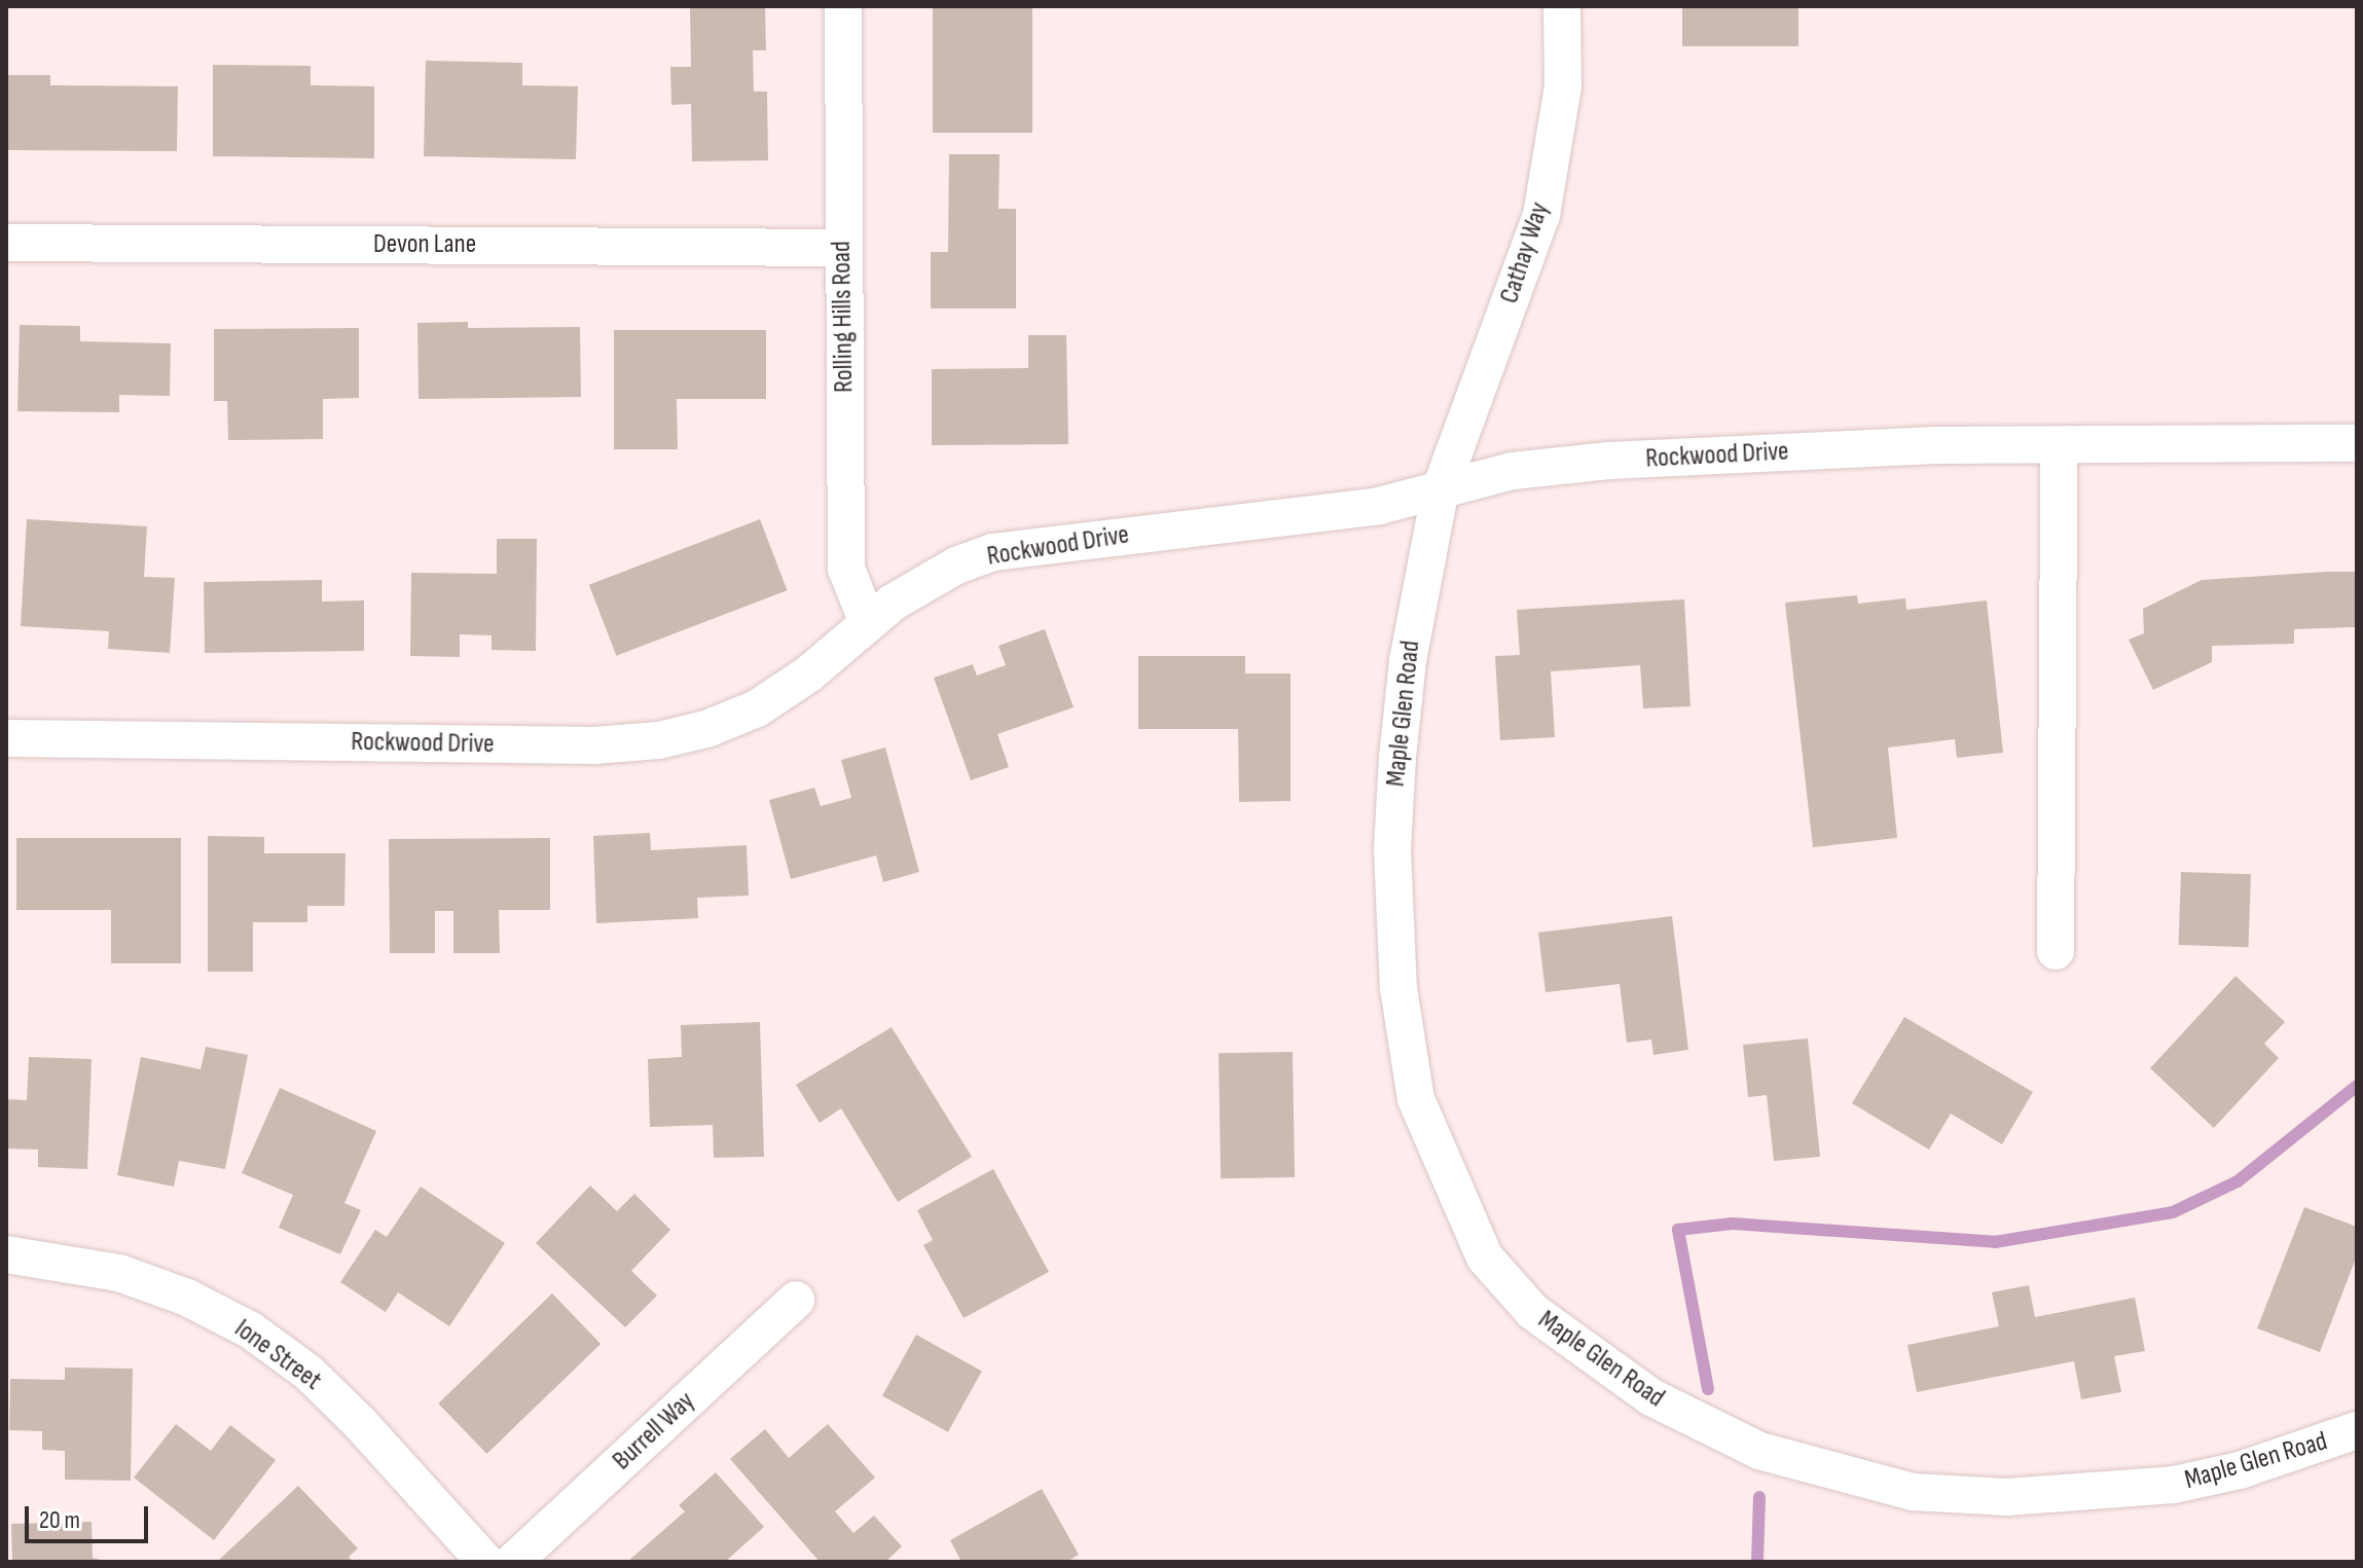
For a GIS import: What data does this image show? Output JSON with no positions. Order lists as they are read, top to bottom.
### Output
{
  "streets": {
    "street": [
      "Devon Lane",
      "Cathay Way",
      "Rolling Hills Road",
      "Rockwood Drive",
      "Maple Glen Road",
      "Ione Street",
      "Burrell Way"
    ]
  },
  "crossings": [
    ["Devon Lane", "Rolling Hills Road"],
    ["Cathay Way", "Rockwood Drive"],
    ["Cathay Way", "Maple Glen Road"],
    ["Rolling Hills Road", "Rockwood Drive"],
    ["Rockwood Drive", "Maple Glen Road"]
  ],
  "scale_bar": "20 m"
}
